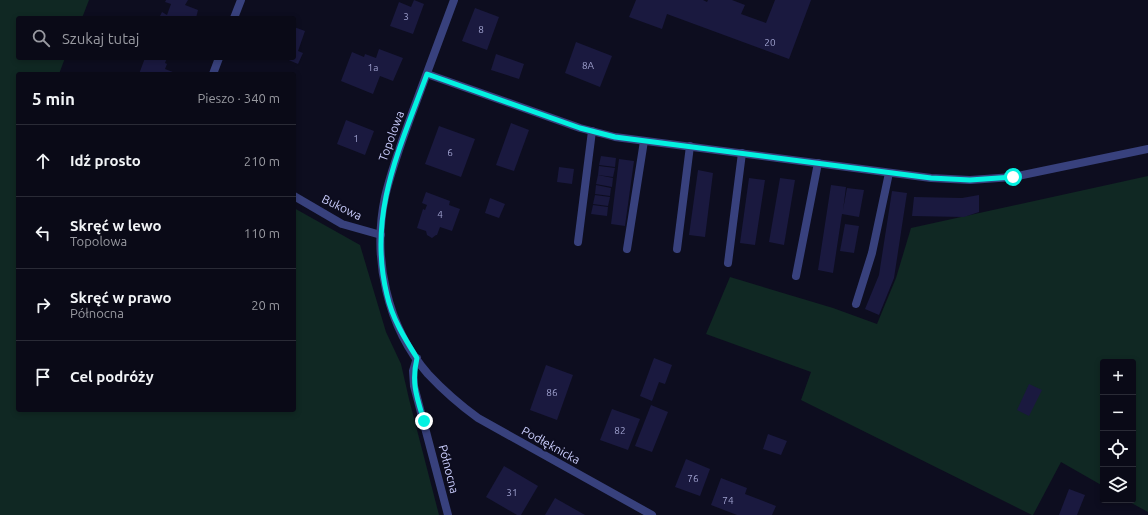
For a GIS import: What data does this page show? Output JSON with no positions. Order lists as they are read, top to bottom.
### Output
{
  "streets": {
    "street": [
      "Topolowa",
      "Bukowa",
      "Podłęknicka",
      "Północna"
    ]
  },
  "crossings": [
    ["Topolowa", "Bukowa"],
    ["Topolowa", "Podłęknicka"],
    ["Topolowa", "Północna"]
  ],
  "house_numbers": [
    "3",
    "8",
    "20",
    "8A",
    "1a",
    "1",
    "6",
    "4",
    "86",
    "82",
    "76",
    "31",
    "74"
  ],
  "page": {
    "search": "Szukaj tutaj",
    "heading": ["5 min", "Pieszo · 340 m"],
    "list": [
      ["Idź prosto", "210 m"],
      ["Skręć w lewo", "Topolowa", "110 m"],
      ["Skręć w prawo", "Północna", "20 m"],
      "Cel podróży"
    ],
    "map_buttons": ["+", "−"]
  }
}
